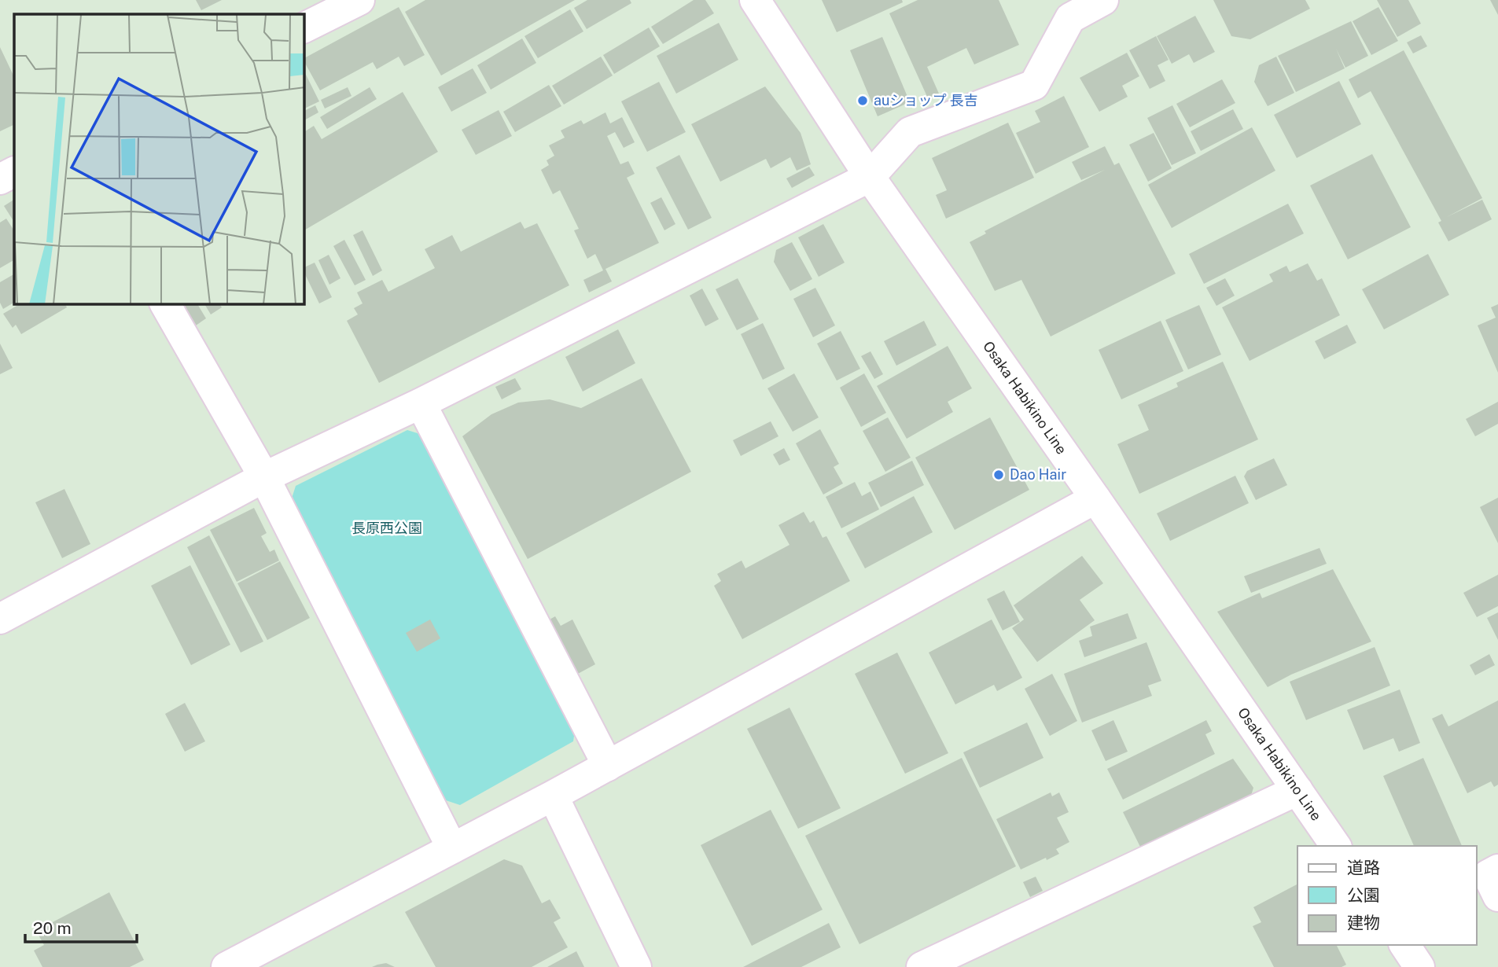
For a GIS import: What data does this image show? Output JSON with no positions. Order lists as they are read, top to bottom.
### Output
{
  "streets": {
    "street": ["Osaka Habikino Line"]
  },
  "parks": ["長原西公園"],
  "places": ["auショップ 長吉", "Dao Hair"],
  "legend": ["道路", "公園", "建物"],
  "scale_bar": "20 m"
}
